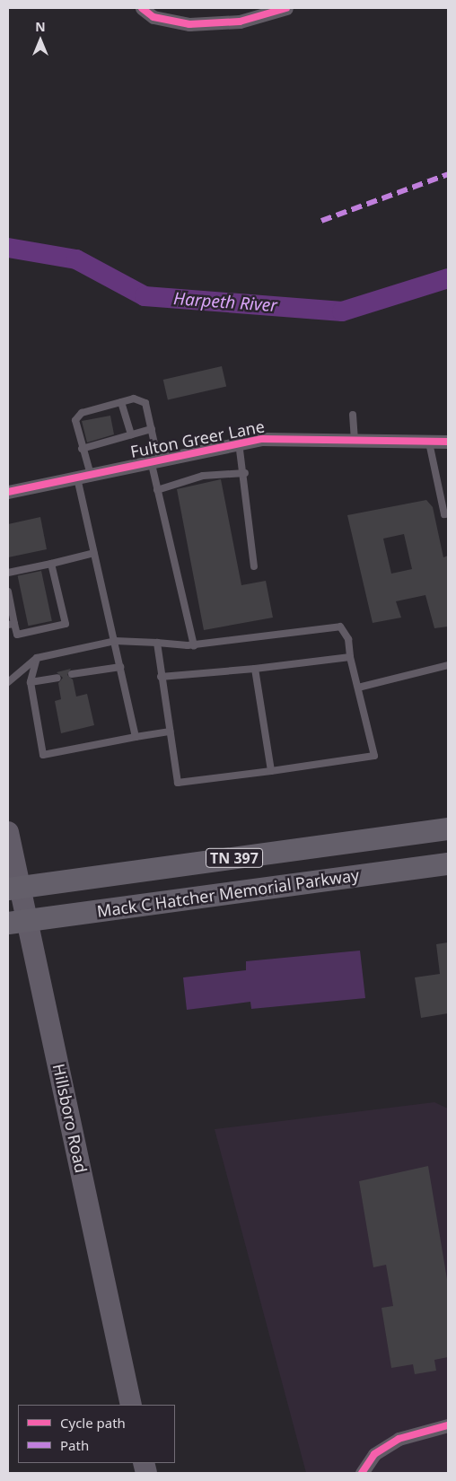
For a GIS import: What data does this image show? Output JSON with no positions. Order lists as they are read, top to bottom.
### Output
{
  "streets": {
    "highway": ["TN 397", "Mack C Hatcher Memorial Parkway"],
    "main road": ["Hillsboro Road"],
    "street": ["Fulton Greer Lane"]
  },
  "crossings": [
    ["TN 397", "Hillsboro Road"],
    ["Mack C Hatcher Memorial Parkway", "Hillsboro Road"]
  ],
  "water": ["Harpeth River"],
  "legend": ["Cycle path", "Path"],
  "north": "top"
}
